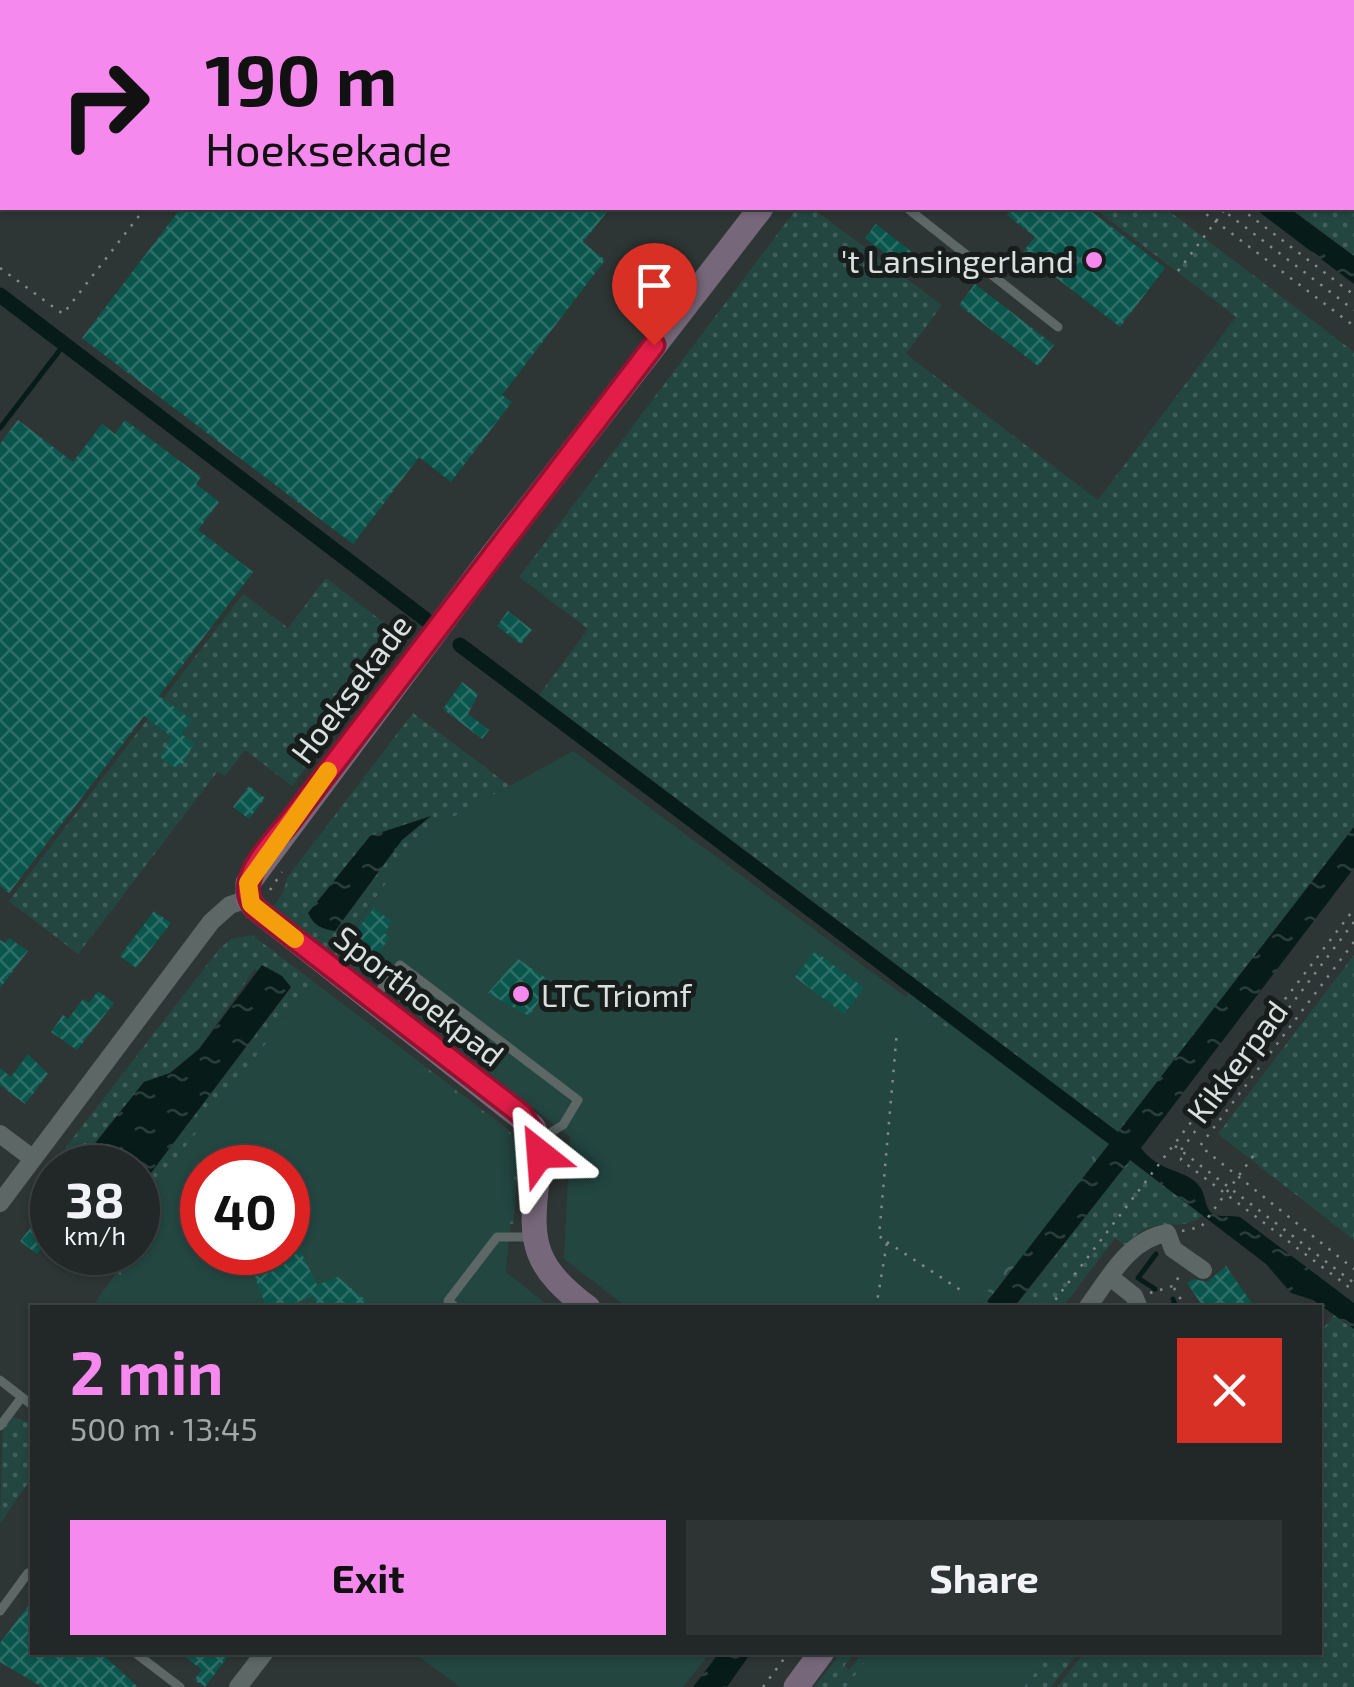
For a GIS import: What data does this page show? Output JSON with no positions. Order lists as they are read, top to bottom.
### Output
{
  "streets": {
    "street": ["Hoeksekade", "Sporthoekpad"],
    "path": ["Kikkerpad"]
  },
  "crossings": [
    ["Hoeksekade", "Sporthoekpad"]
  ],
  "places": ["'t Lansingerland", "LTC Triomf"],
  "page": {
    "turn": ["190 m", "Hoeksekade"],
    "speed": "38 km/h",
    "limit": "40",
    "heading": ["2 min", "500 m · 13:45"],
    "buttons": ["Exit", "Share"]
  }
}
